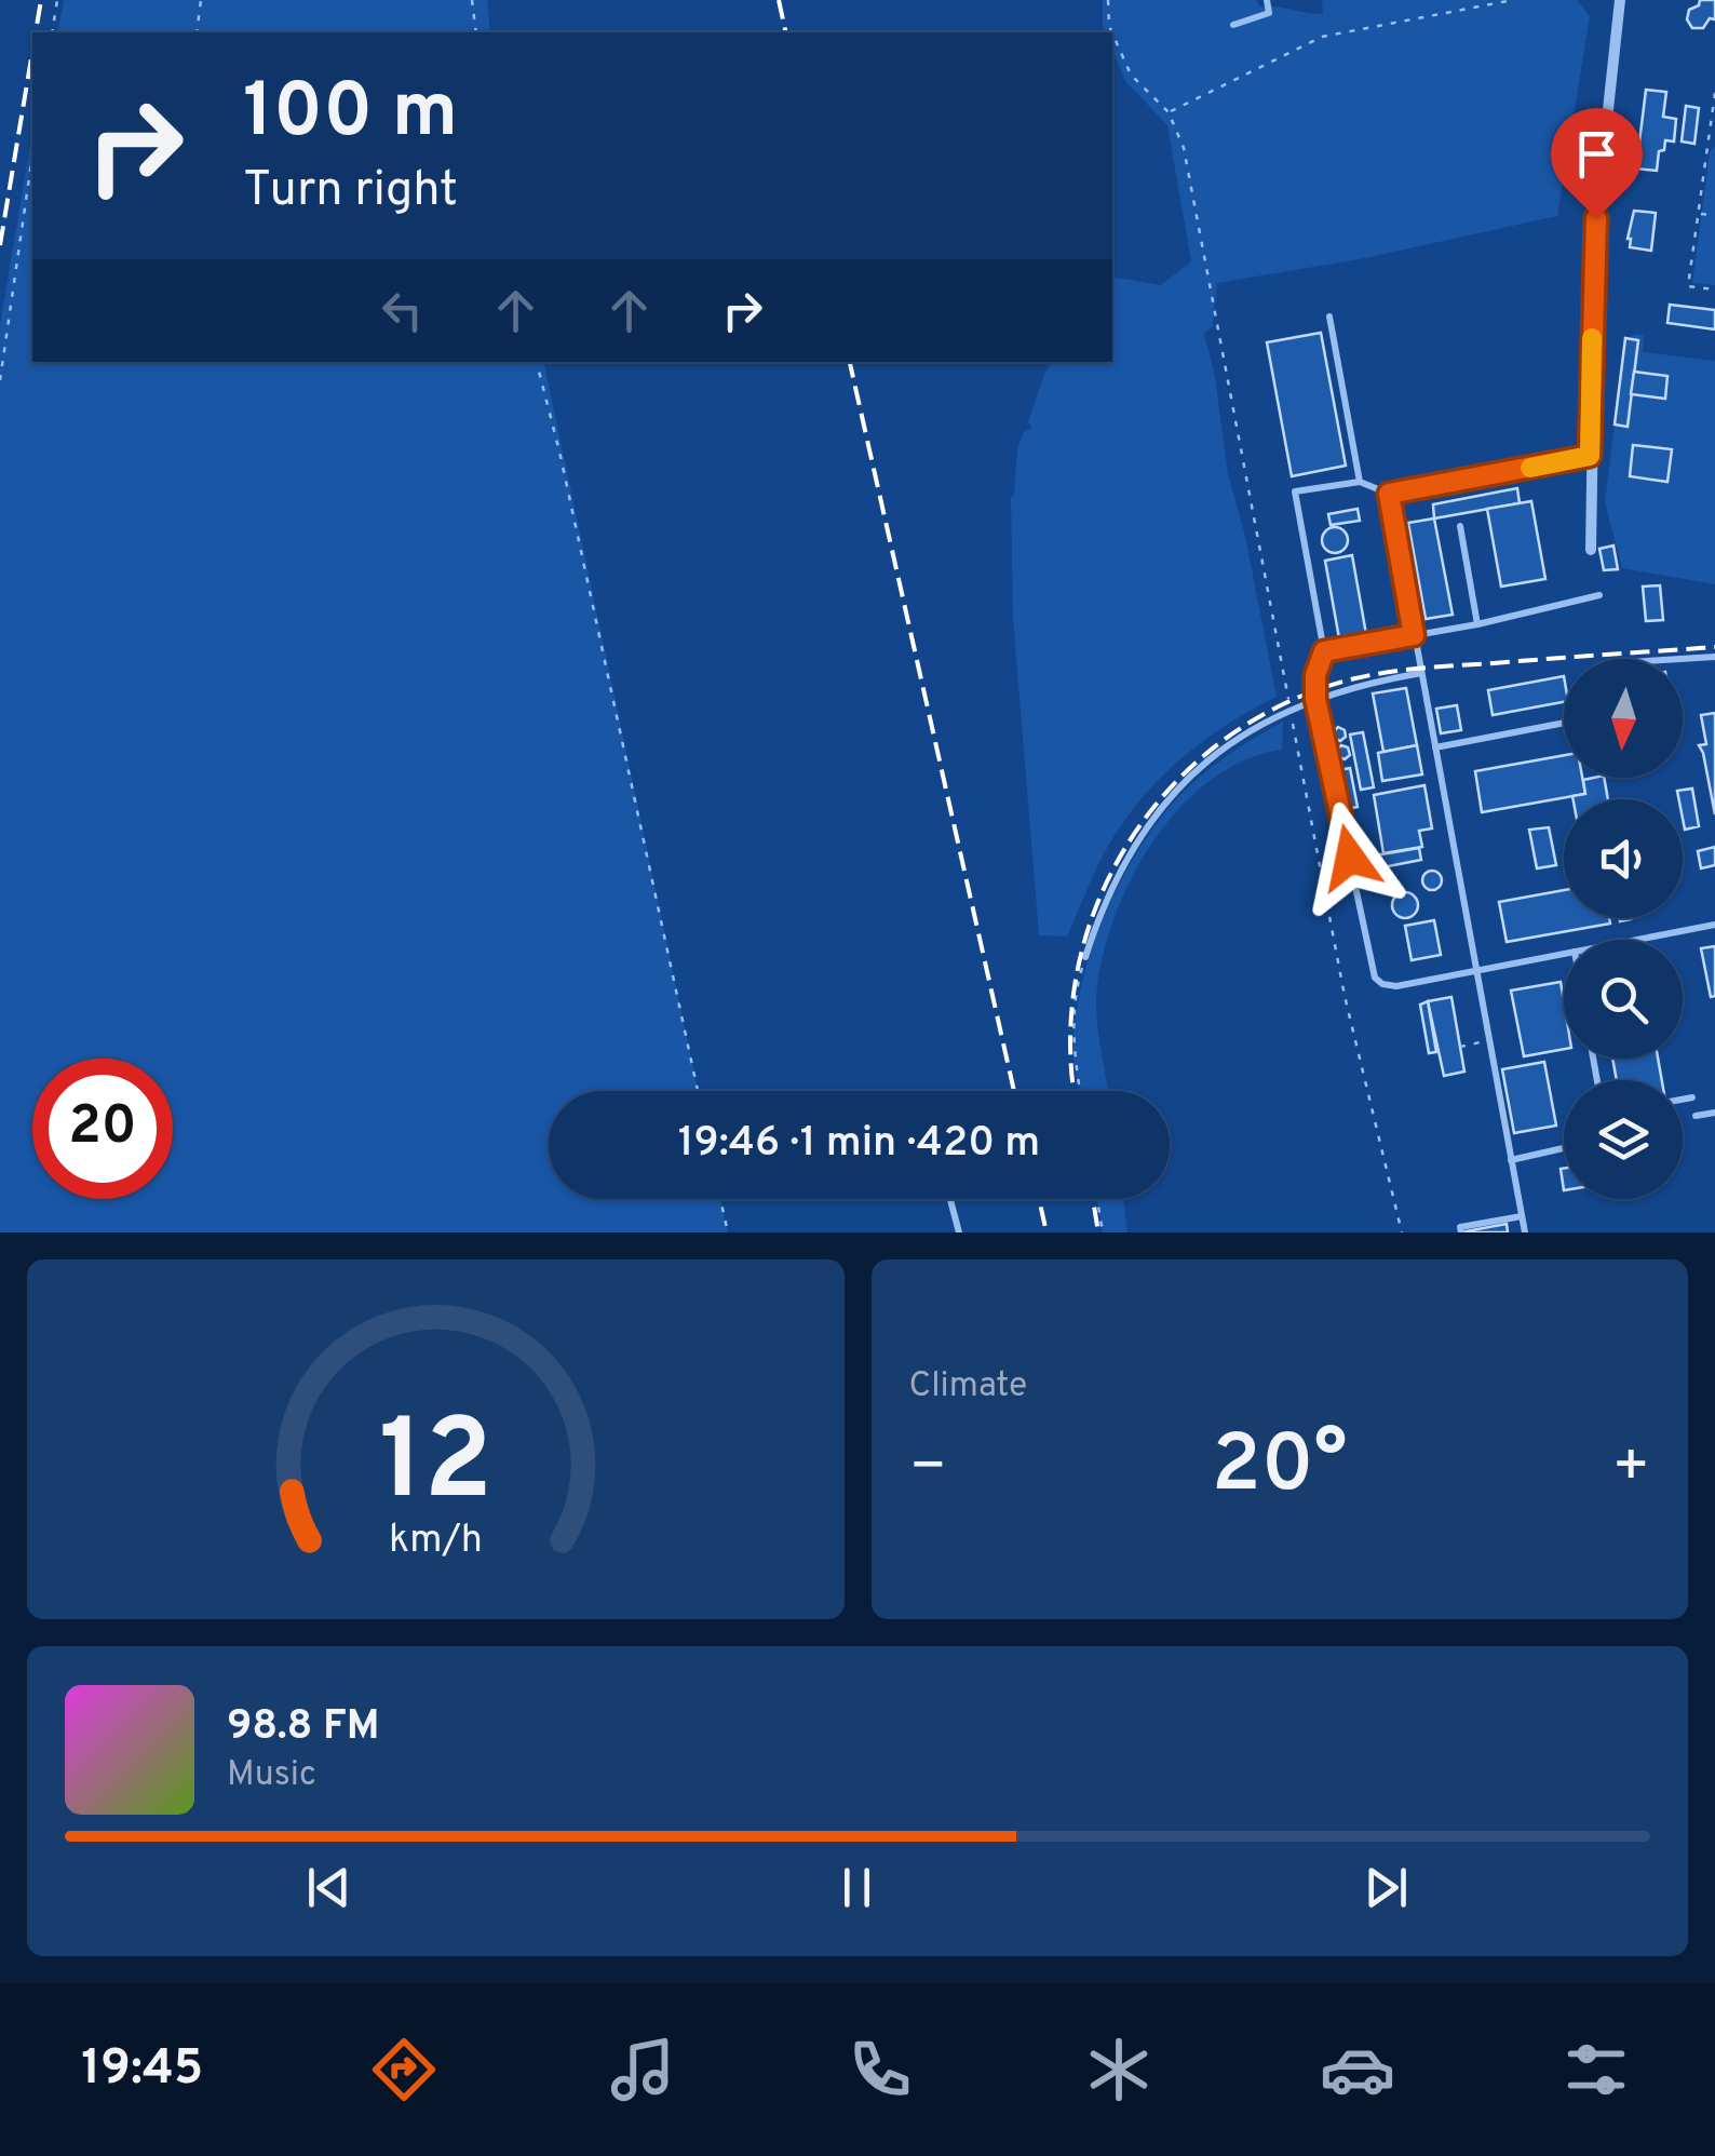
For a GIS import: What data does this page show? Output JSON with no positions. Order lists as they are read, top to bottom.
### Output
{
  "north": "bottom",
  "page": {
    "turn": ["100 m", "Turn right"],
    "limit": "20",
    "trip": "19:46 · 1 min · 420 m",
    "tile": "Climate",
    "heat": ["−", "20°", "+"],
    "song": ["98.8 FM", "Music"],
    "tabs": "19:45",
    "gauge": ["12", "km/h"]
  }
}
